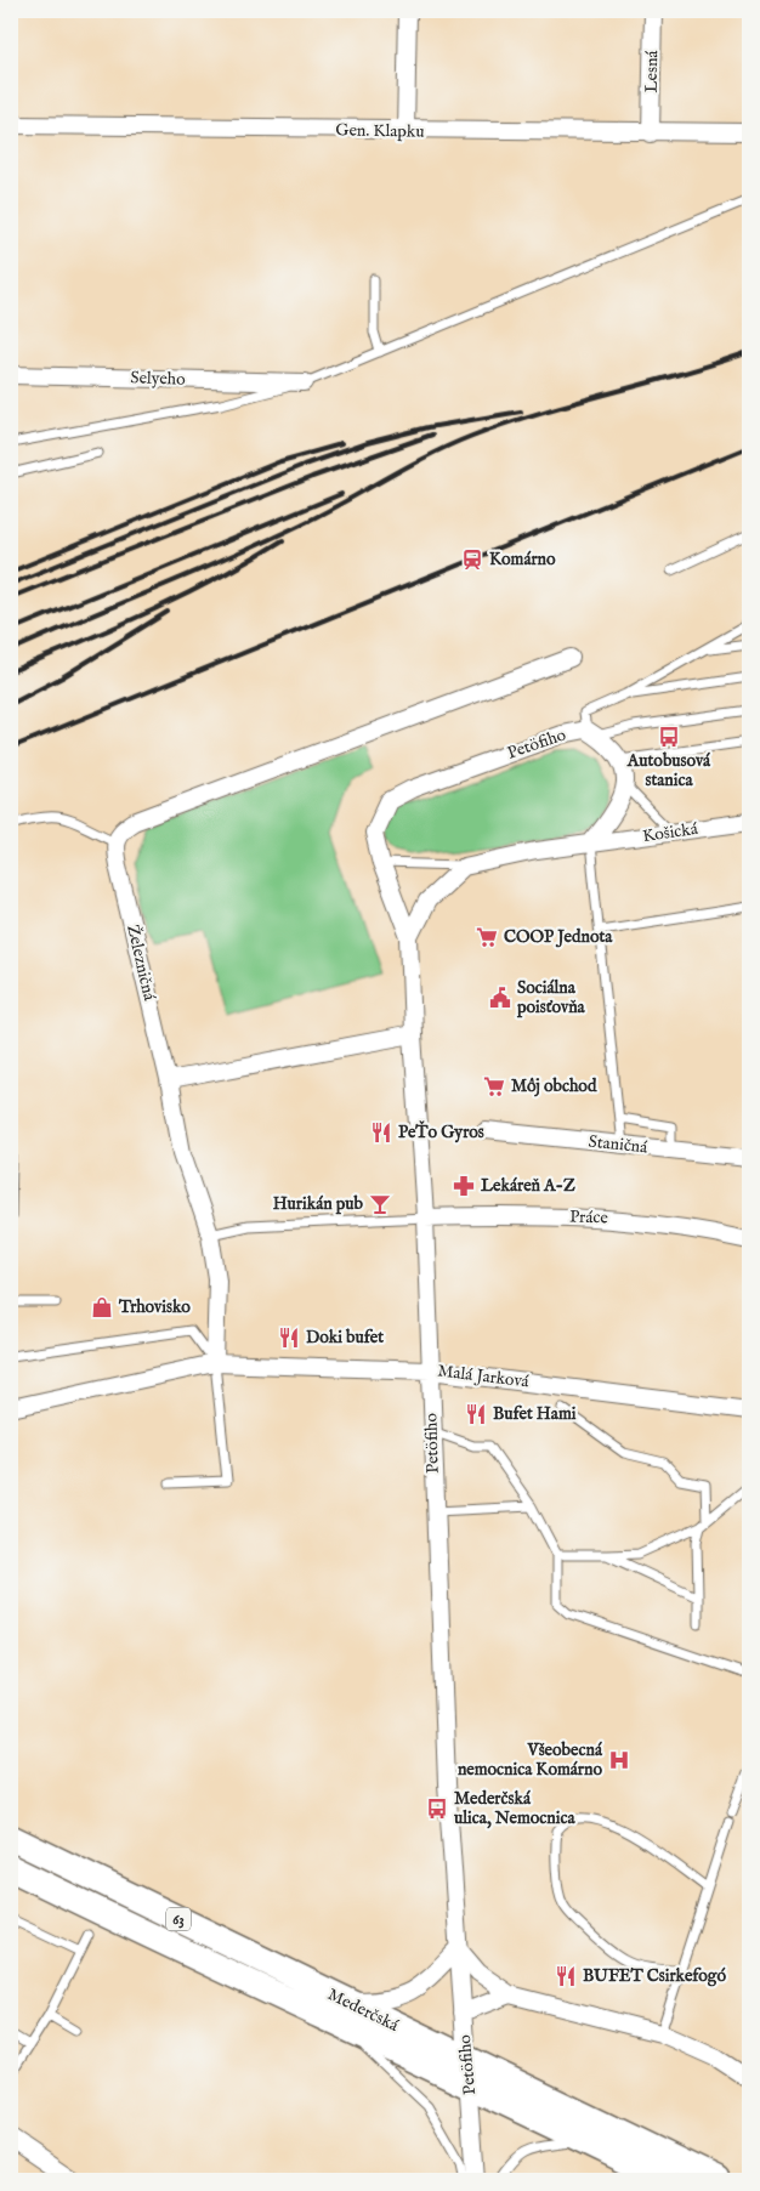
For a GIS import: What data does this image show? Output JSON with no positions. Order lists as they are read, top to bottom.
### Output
{
  "streets": {
    "main road": ["63", "Mederčská"],
    "street": [
      "Lesná",
      "Gen. Klapku",
      "Selyeho",
      "Petöfiho",
      "Košická",
      "Železničná",
      "Staničná",
      "Práce",
      "Malá Jarková"
    ]
  },
  "crossings": [
    ["Lesná", "Gen. Klapku"],
    ["Petöfiho", "Práce"],
    ["Petöfiho", "Malá Jarková"],
    ["Petöfiho", "Mederčská"],
    ["Železničná", "Malá Jarková"]
  ],
  "places": {
    "station": ["Komárno"],
    "bus stop": ["Autobusová stanica", "Mederčská ulica, Nemocnica"],
    "supermarket": ["COOP Jednota", "Môj obchod"],
    "public building": ["Sociálna poisťovňa"],
    "restaurant": [
      "PeŤo Gyros",
      "Doki bufet",
      "Bufet Hami",
      "BUFET Csirkefogó"
    ],
    "pharmacy": ["Lekáreň A-Z"],
    "bar": ["Hurikán pub"],
    "shop": ["Trhovisko"],
    "hospital": ["Všeobecná nemocnica Komárno"]
  }
}
